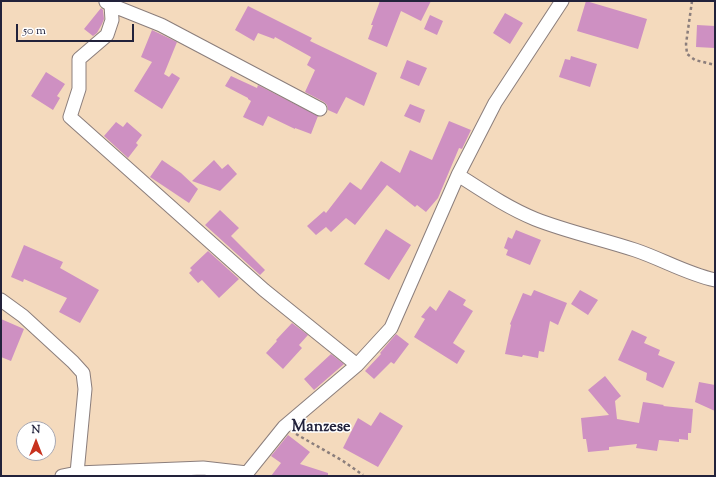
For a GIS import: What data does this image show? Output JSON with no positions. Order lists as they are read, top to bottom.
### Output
{
  "districts": ["Manzese"],
  "scale_bar": "50 m",
  "north": "top"
}
